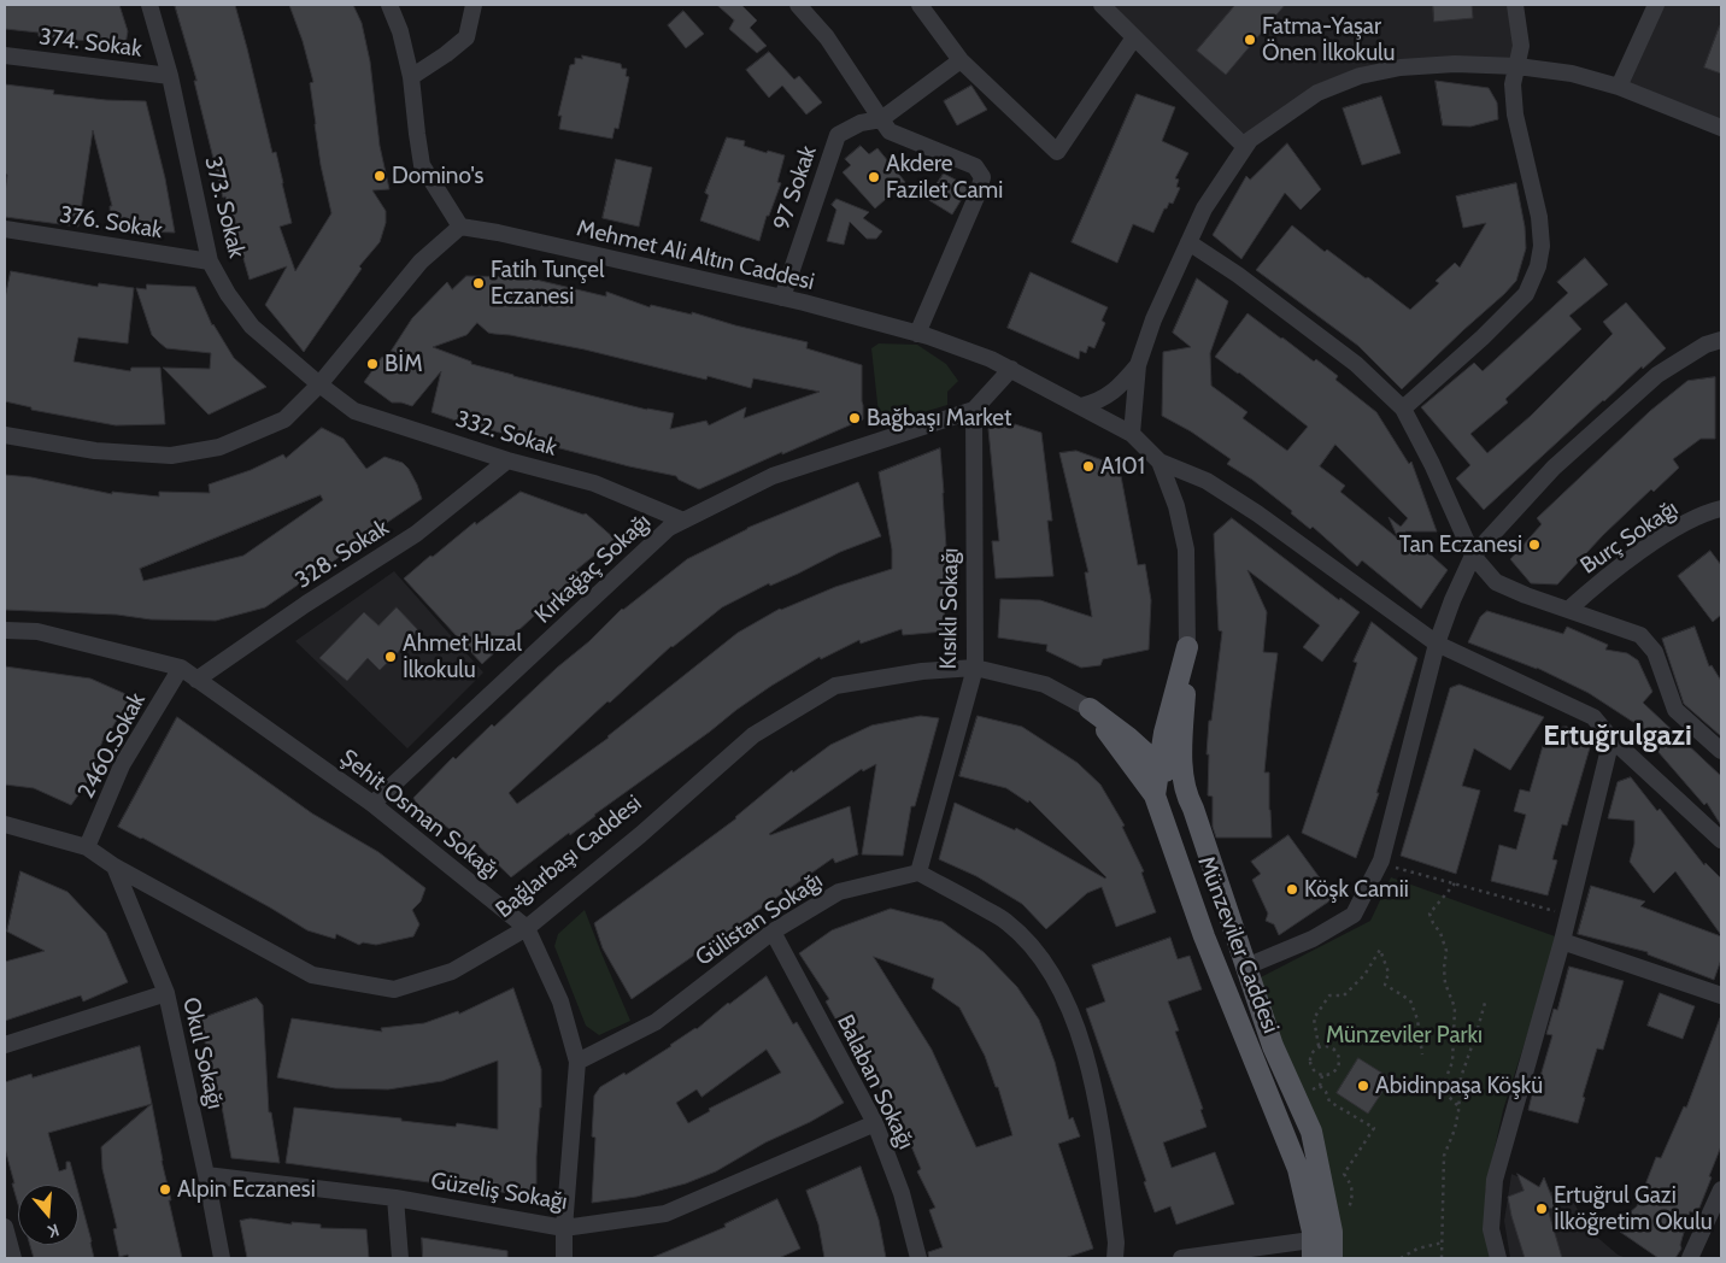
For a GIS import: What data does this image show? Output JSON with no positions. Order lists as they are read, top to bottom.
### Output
{
  "streets": {
    "main road": ["Bağlarbaşı Caddesi", "Münzeviler Caddesi"],
    "street": [
      "374. Sokak",
      "97 Sokak",
      "373. Sokak",
      "376. Sokak",
      "Mehmet Ali Altın Caddesi",
      "332. Sokak",
      "Burç Sokağı",
      "328. Sokak",
      "Kırkağaç Sokağı",
      "Kısıklı Sokağı",
      "2460.Sokak",
      "Şehit Osman Sokağı",
      "Gülistan Sokağı",
      "Okul Sokağı",
      "Balaban Sokağı",
      "Güzeliş Sokağı"
    ]
  },
  "crossings": [
    ["374. Sokak", "373. Sokak"],
    ["97 Sokak", "Mehmet Ali Altın Caddesi"],
    ["373. Sokak", "376. Sokak"],
    ["373. Sokak", "332. Sokak"],
    ["Mehmet Ali Altın Caddesi", "Kırkağaç Sokağı"],
    ["Mehmet Ali Altın Caddesi", "Münzeviler Caddesi"],
    ["332. Sokak", "328. Sokak"],
    ["332. Sokak", "Kırkağaç Sokağı"],
    ["328. Sokak", "Şehit Osman Sokağı"],
    ["Kırkağaç Sokağı", "Kısıklı Sokağı"],
    ["Kırkağaç Sokağı", "Şehit Osman Sokağı"],
    ["Kısıklı Sokağı", "Bağlarbaşı Caddesi"],
    ["Kısıklı Sokağı", "Gülistan Sokağı"],
    ["2460.Sokak", "Şehit Osman Sokağı"],
    ["2460.Sokak", "Bağlarbaşı Caddesi"],
    ["Şehit Osman Sokağı", "Bağlarbaşı Caddesi"],
    ["Şehit Osman Sokağı", "Gülistan Sokağı"],
    ["Şehit Osman Sokağı", "Güzeliş Sokağı"],
    ["Bağlarbaşı Caddesi", "Münzeviler Caddesi"],
    ["Bağlarbaşı Caddesi", "Okul Sokağı"],
    ["Gülistan Sokağı", "Balaban Sokağı"],
    ["Okul Sokağı", "Güzeliş Sokağı"],
    ["Balaban Sokağı", "Güzeliş Sokağı"]
  ],
  "districts": ["Ertuğrulgazi"],
  "parks": ["Münzeviler Parkı"],
  "places": [
    "Fatma-Yaşar Önen İlkokulu",
    "Domino's",
    "Akdere Fazilet Cami",
    "Fatih Tunçel Eczanesi",
    "BİM",
    "Bağbaşı Market",
    "A101",
    "Tan Eczanesi",
    "Ahmet Hızal İlkokulu",
    "Köşk Camii",
    "Abidinpaşa Köşkü",
    "Alpin Eczanesi",
    "Ertuğrul Gazi İlköğretim Okulu"
  ],
  "north": "bottom"
}
